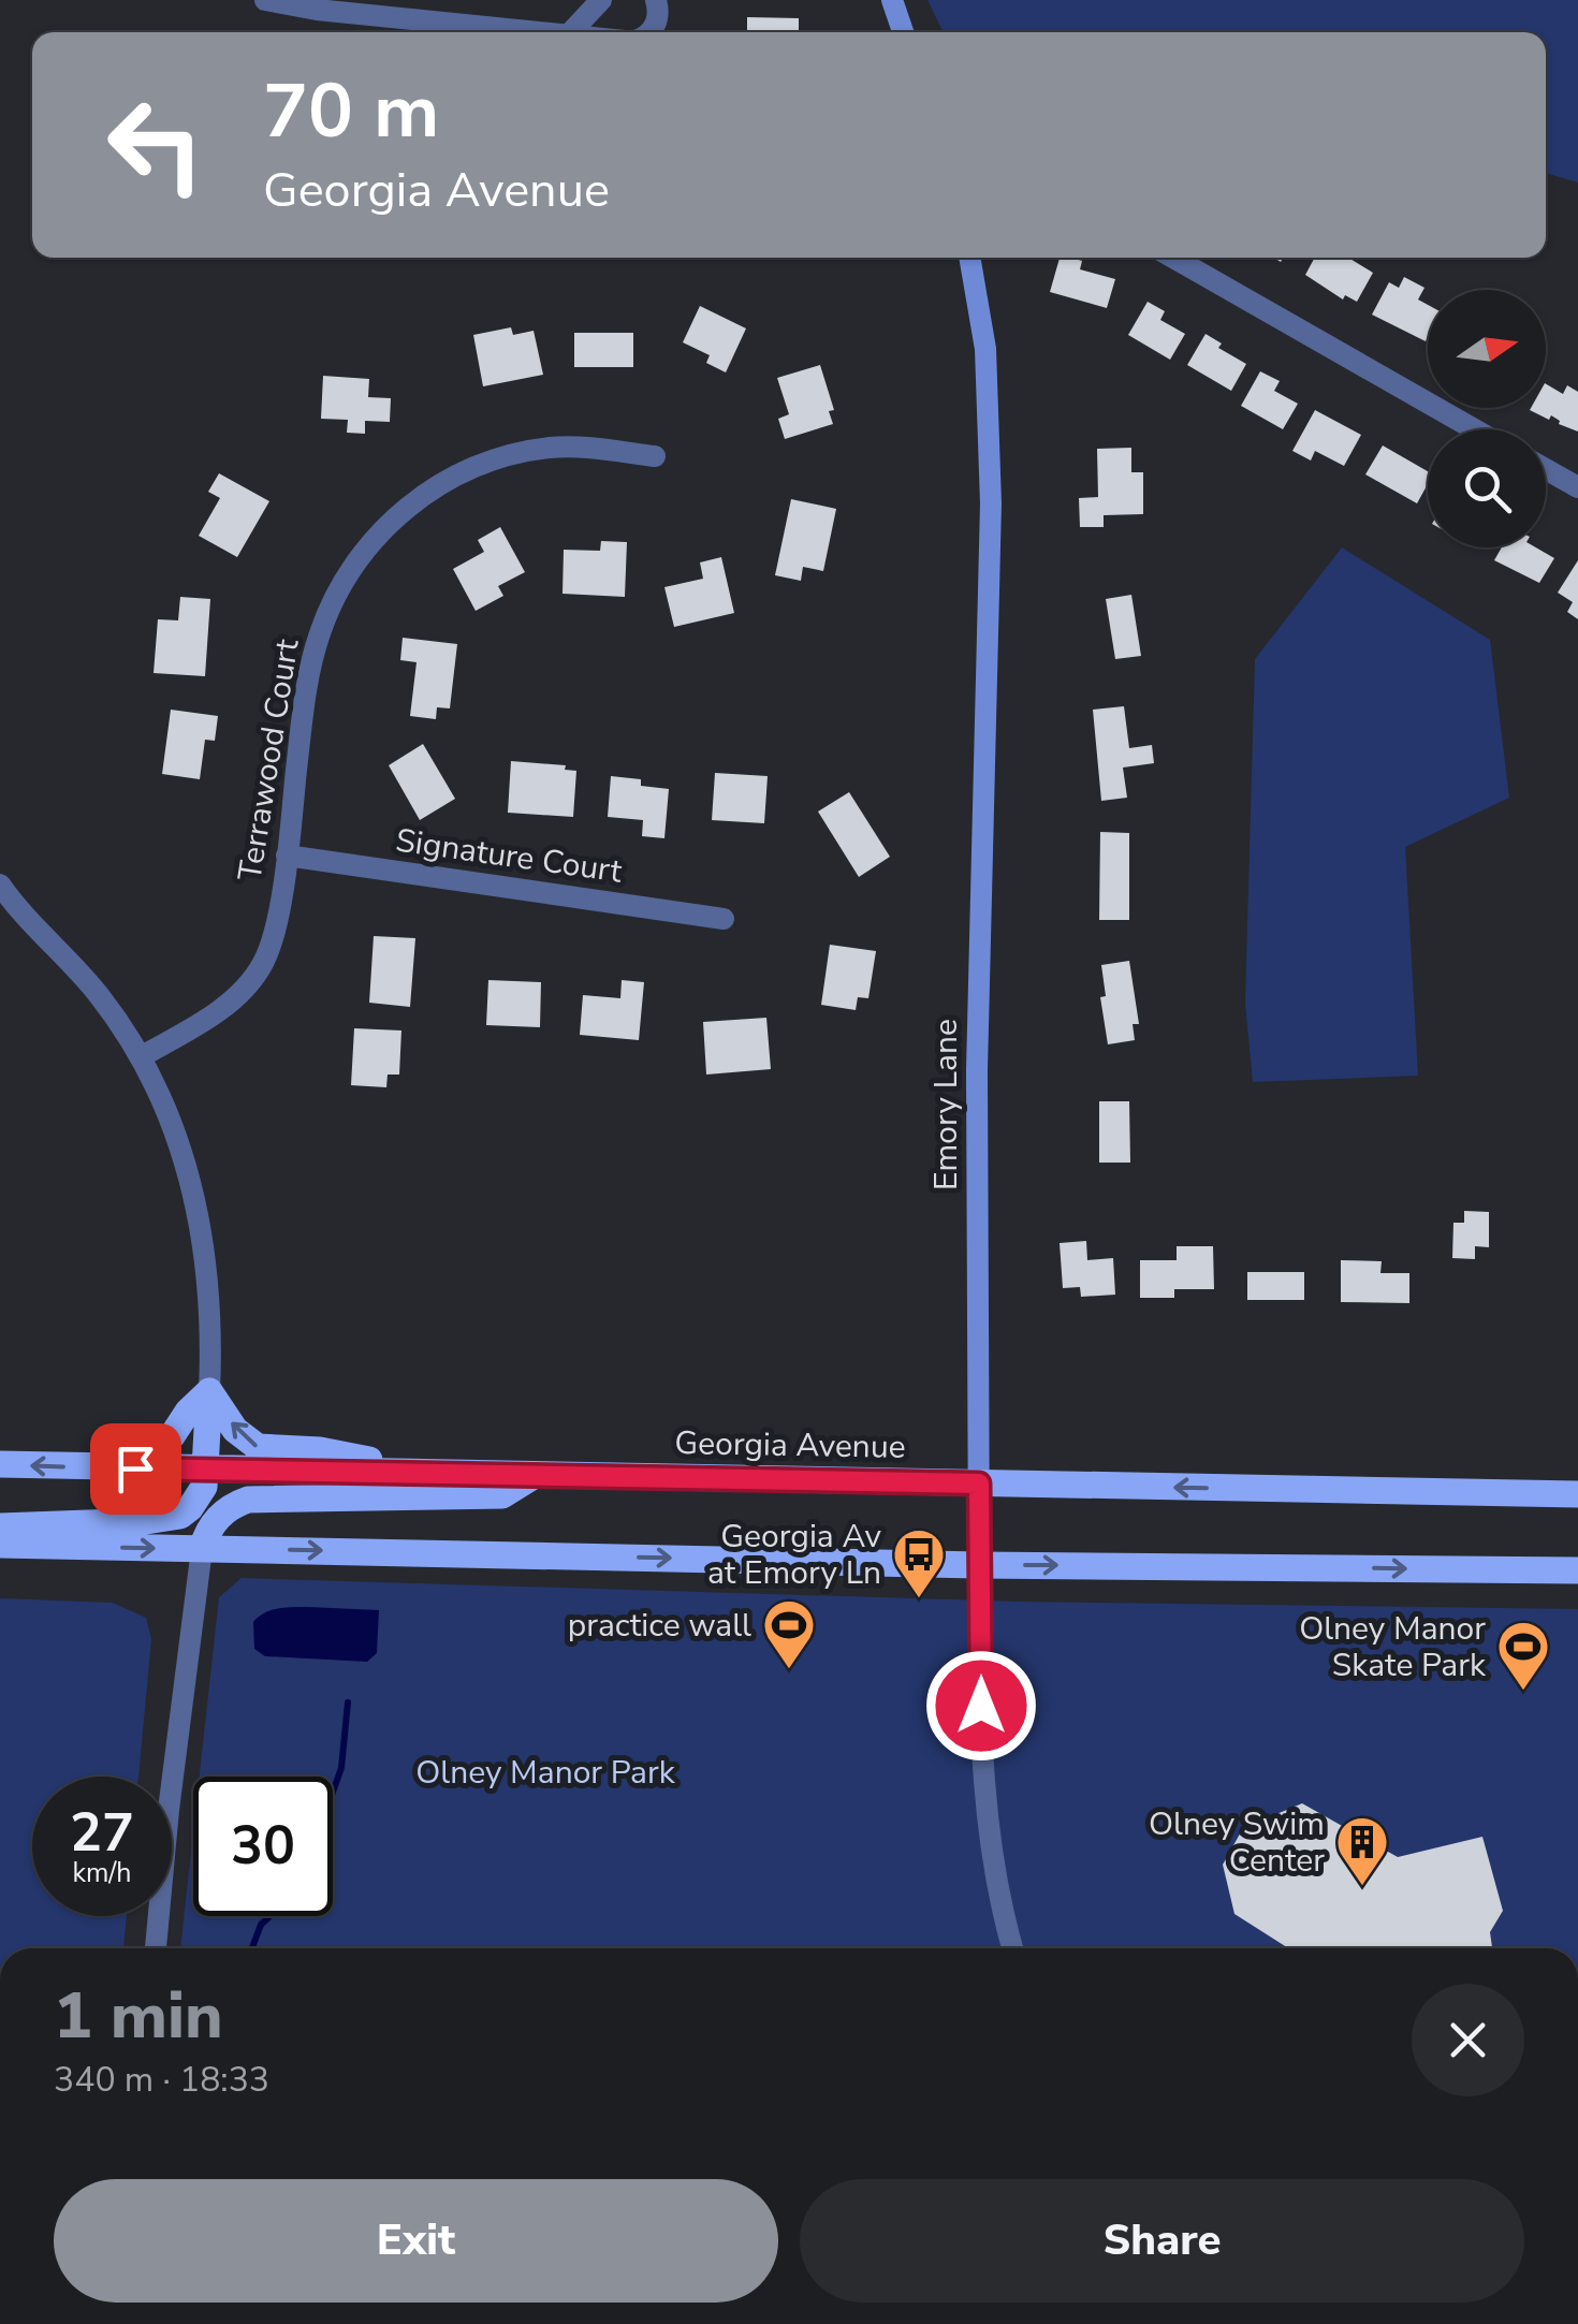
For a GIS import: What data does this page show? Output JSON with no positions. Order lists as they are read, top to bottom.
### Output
{
  "streets": {
    "main road": ["Georgia Avenue"],
    "street": ["Terrawood Court", "Signature Court", "Emory Lane"]
  },
  "crossings": [
    ["Terrawood Court", "Signature Court"],
    ["Emory Lane", "Georgia Avenue"]
  ],
  "parks": ["Olney Manor Park"],
  "places": {
    "bus stop": ["Georgia Av at Emory Ln"],
    "sports": ["practice wall", "Olney Manor Skate Park"],
    "building": ["Olney Swim Center"]
  },
  "north": "right",
  "page": {
    "turn": ["70 m", "Georgia Avenue"],
    "speed": "27 km/h",
    "limit": "30",
    "heading": ["1 min", "340 m · 18:33"],
    "buttons": ["Exit", "Share"]
  }
}
